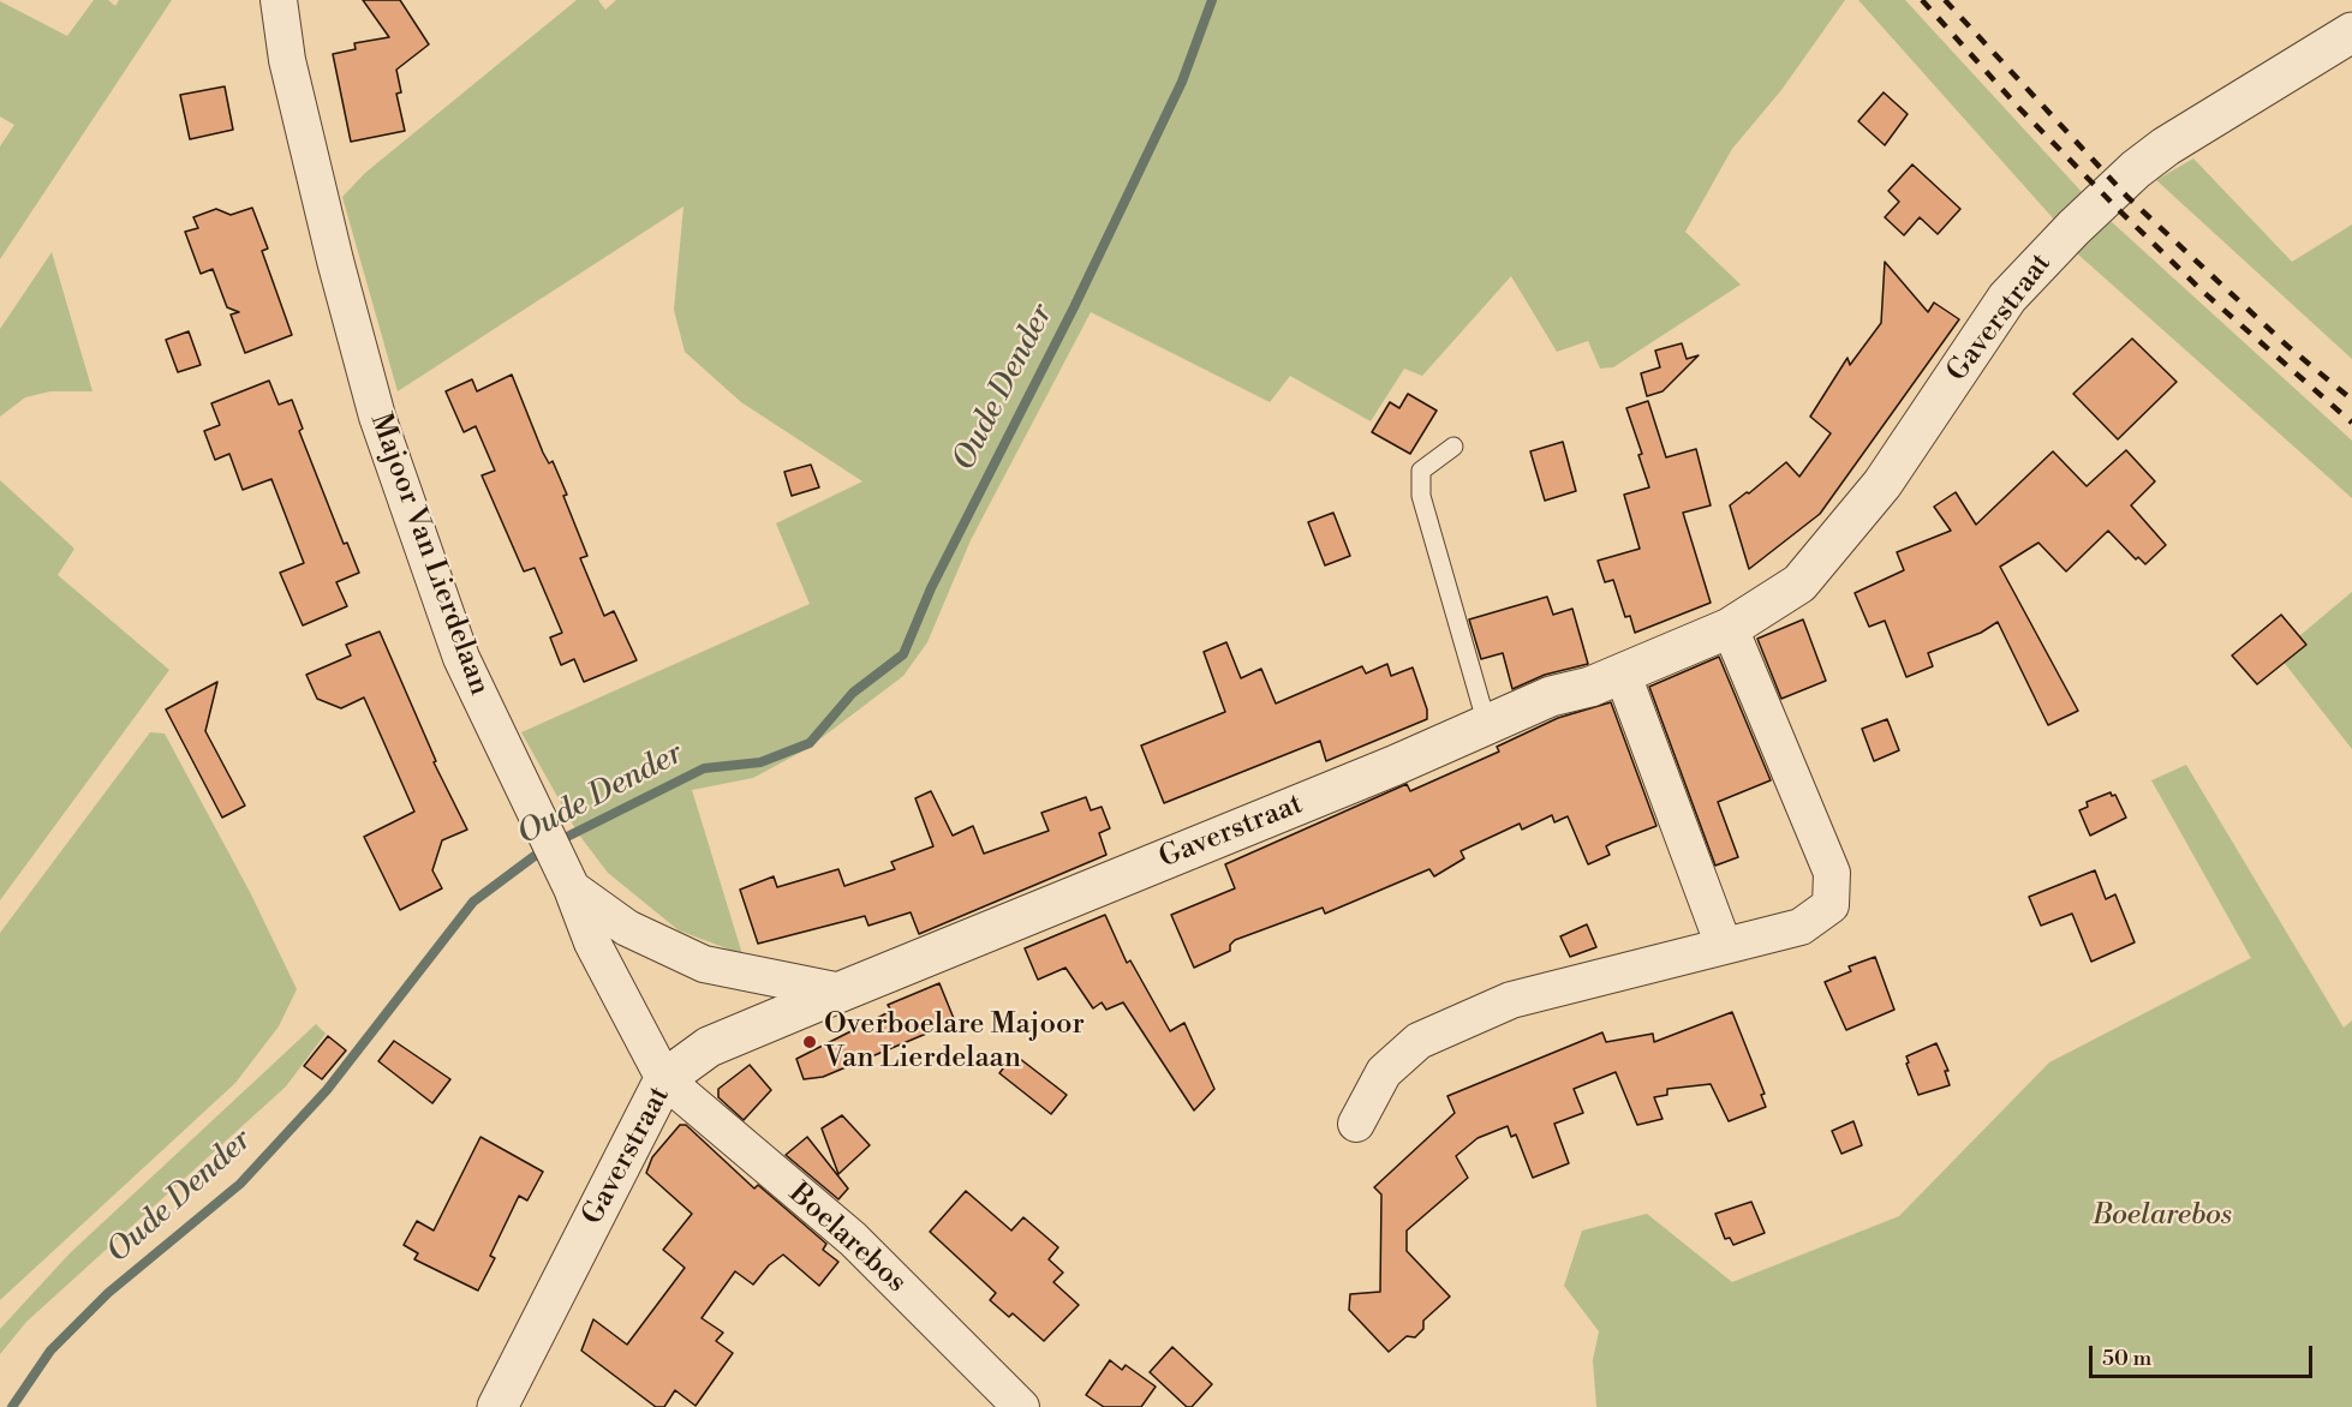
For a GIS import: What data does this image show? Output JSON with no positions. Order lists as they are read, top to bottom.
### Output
{
  "streets": {
    "street": ["Gaverstraat", "Majoor Van Lierdelaan", "Boelarebos"]
  },
  "crossings": [
    ["Gaverstraat", "Majoor Van Lierdelaan"],
    ["Gaverstraat", "Boelarebos"],
    ["Majoor Van Lierdelaan", "Boelarebos"]
  ],
  "water": ["Oude Dender"],
  "parks": ["Boelarebos"],
  "places": ["Overboelare Majoor Van Lierdelaan"],
  "scale_bar": "50 m"
}
